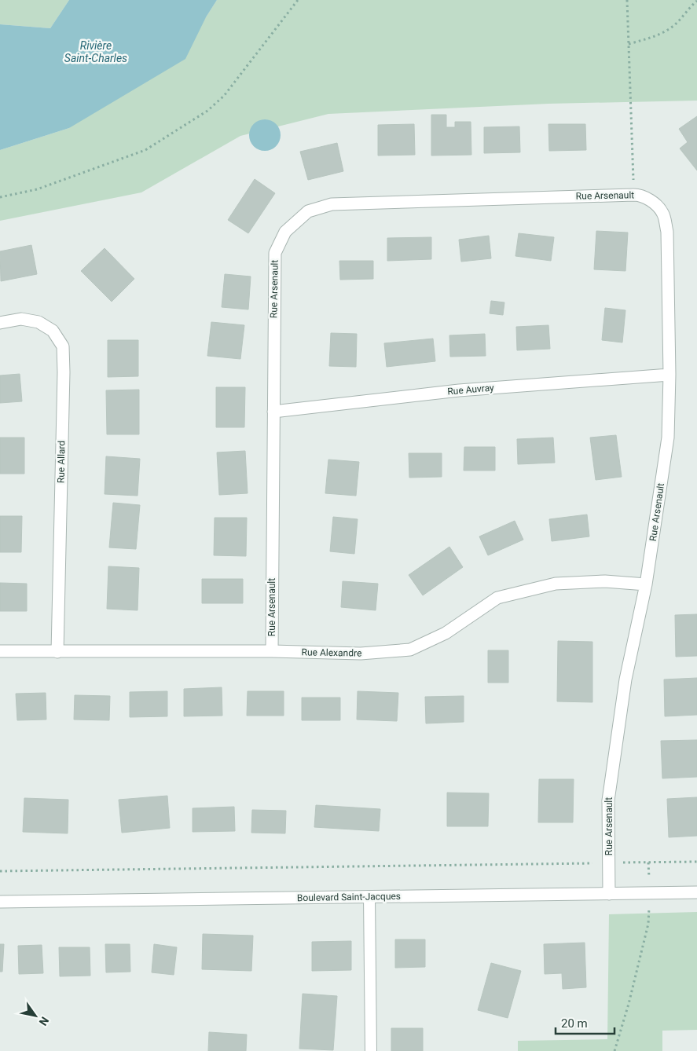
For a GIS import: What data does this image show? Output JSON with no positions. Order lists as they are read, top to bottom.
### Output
{
  "streets": {
    "street": [
      "Rue Arsenault",
      "Rue Auvray",
      "Rue Allard",
      "Rue Alexandre",
      "Boulevard Saint-Jacques"
    ]
  },
  "crossings": [
    ["Rue Arsenault", "Rue Auvray"],
    ["Rue Arsenault", "Rue Alexandre"],
    ["Rue Arsenault", "Boulevard Saint-Jacques"],
    ["Rue Allard", "Rue Alexandre"]
  ],
  "water": ["Rivière Saint-Charles"],
  "scale_bar": "20 m",
  "north": "bottom right"
}
